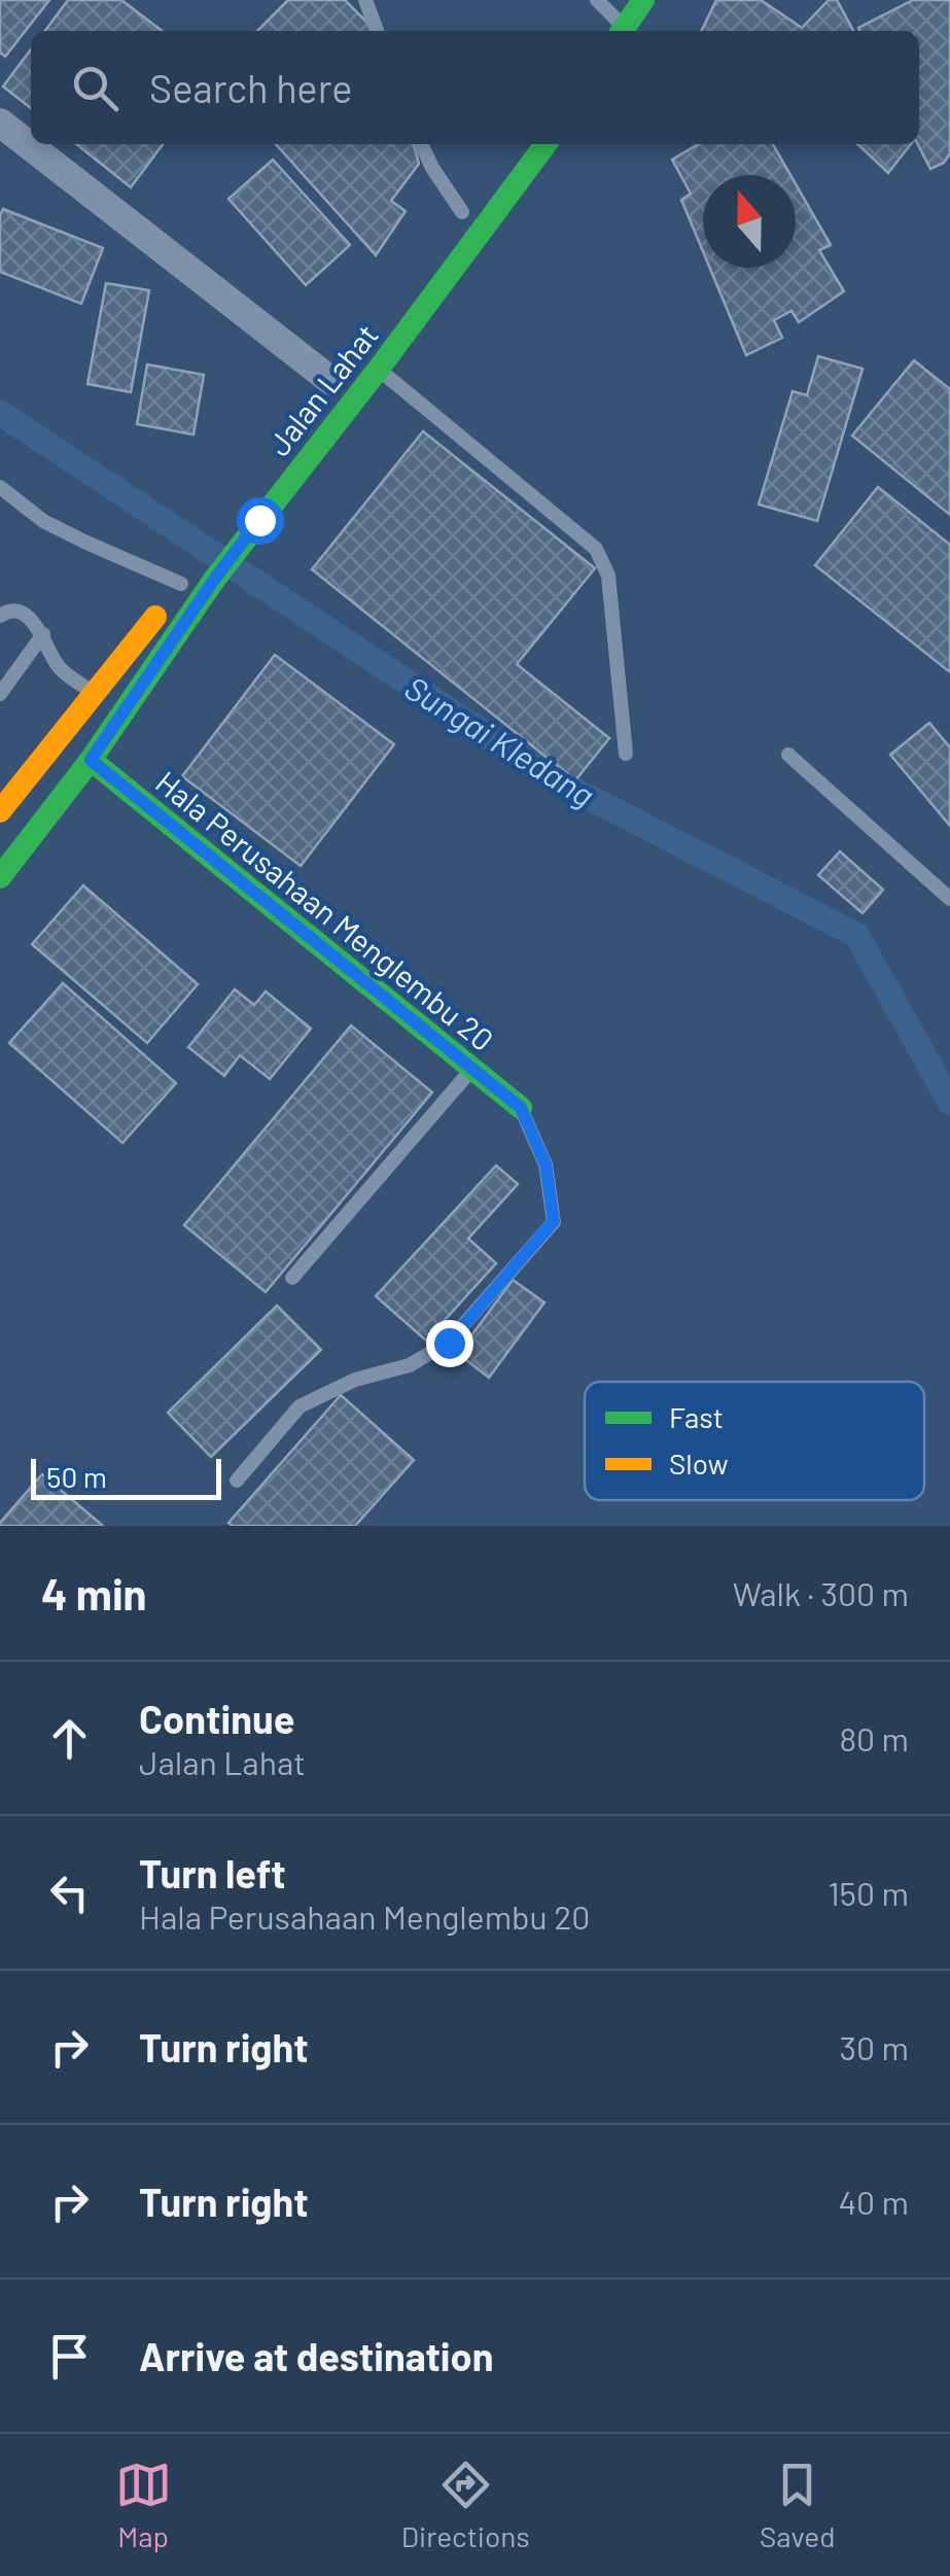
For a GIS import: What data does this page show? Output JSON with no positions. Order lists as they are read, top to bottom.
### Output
{
  "streets": {
    "main road": ["Jalan Lahat", "Hala Perusahaan Menglembu 20"]
  },
  "crossings": [
    ["Jalan Lahat", "Hala Perusahaan Menglembu 20"]
  ],
  "water": ["Sungai Kledang"],
  "legend": ["Fast", "Slow"],
  "scale_bar": "50 m",
  "north": "top",
  "page": {
    "search": "Search here",
    "scale": "50 m",
    "heading": ["4 min", "Walk · 300 m"],
    "list": [
      ["Continue", "Jalan Lahat", "80 m"],
      ["Turn left", "Hala Perusahaan Menglembu 20", "150 m"],
      ["Turn right", "30 m"],
      ["Turn right", "40 m"],
      "Arrive at destination"
    ],
    "nav": ["Map", "Directions", "Saved"]
  }
}
